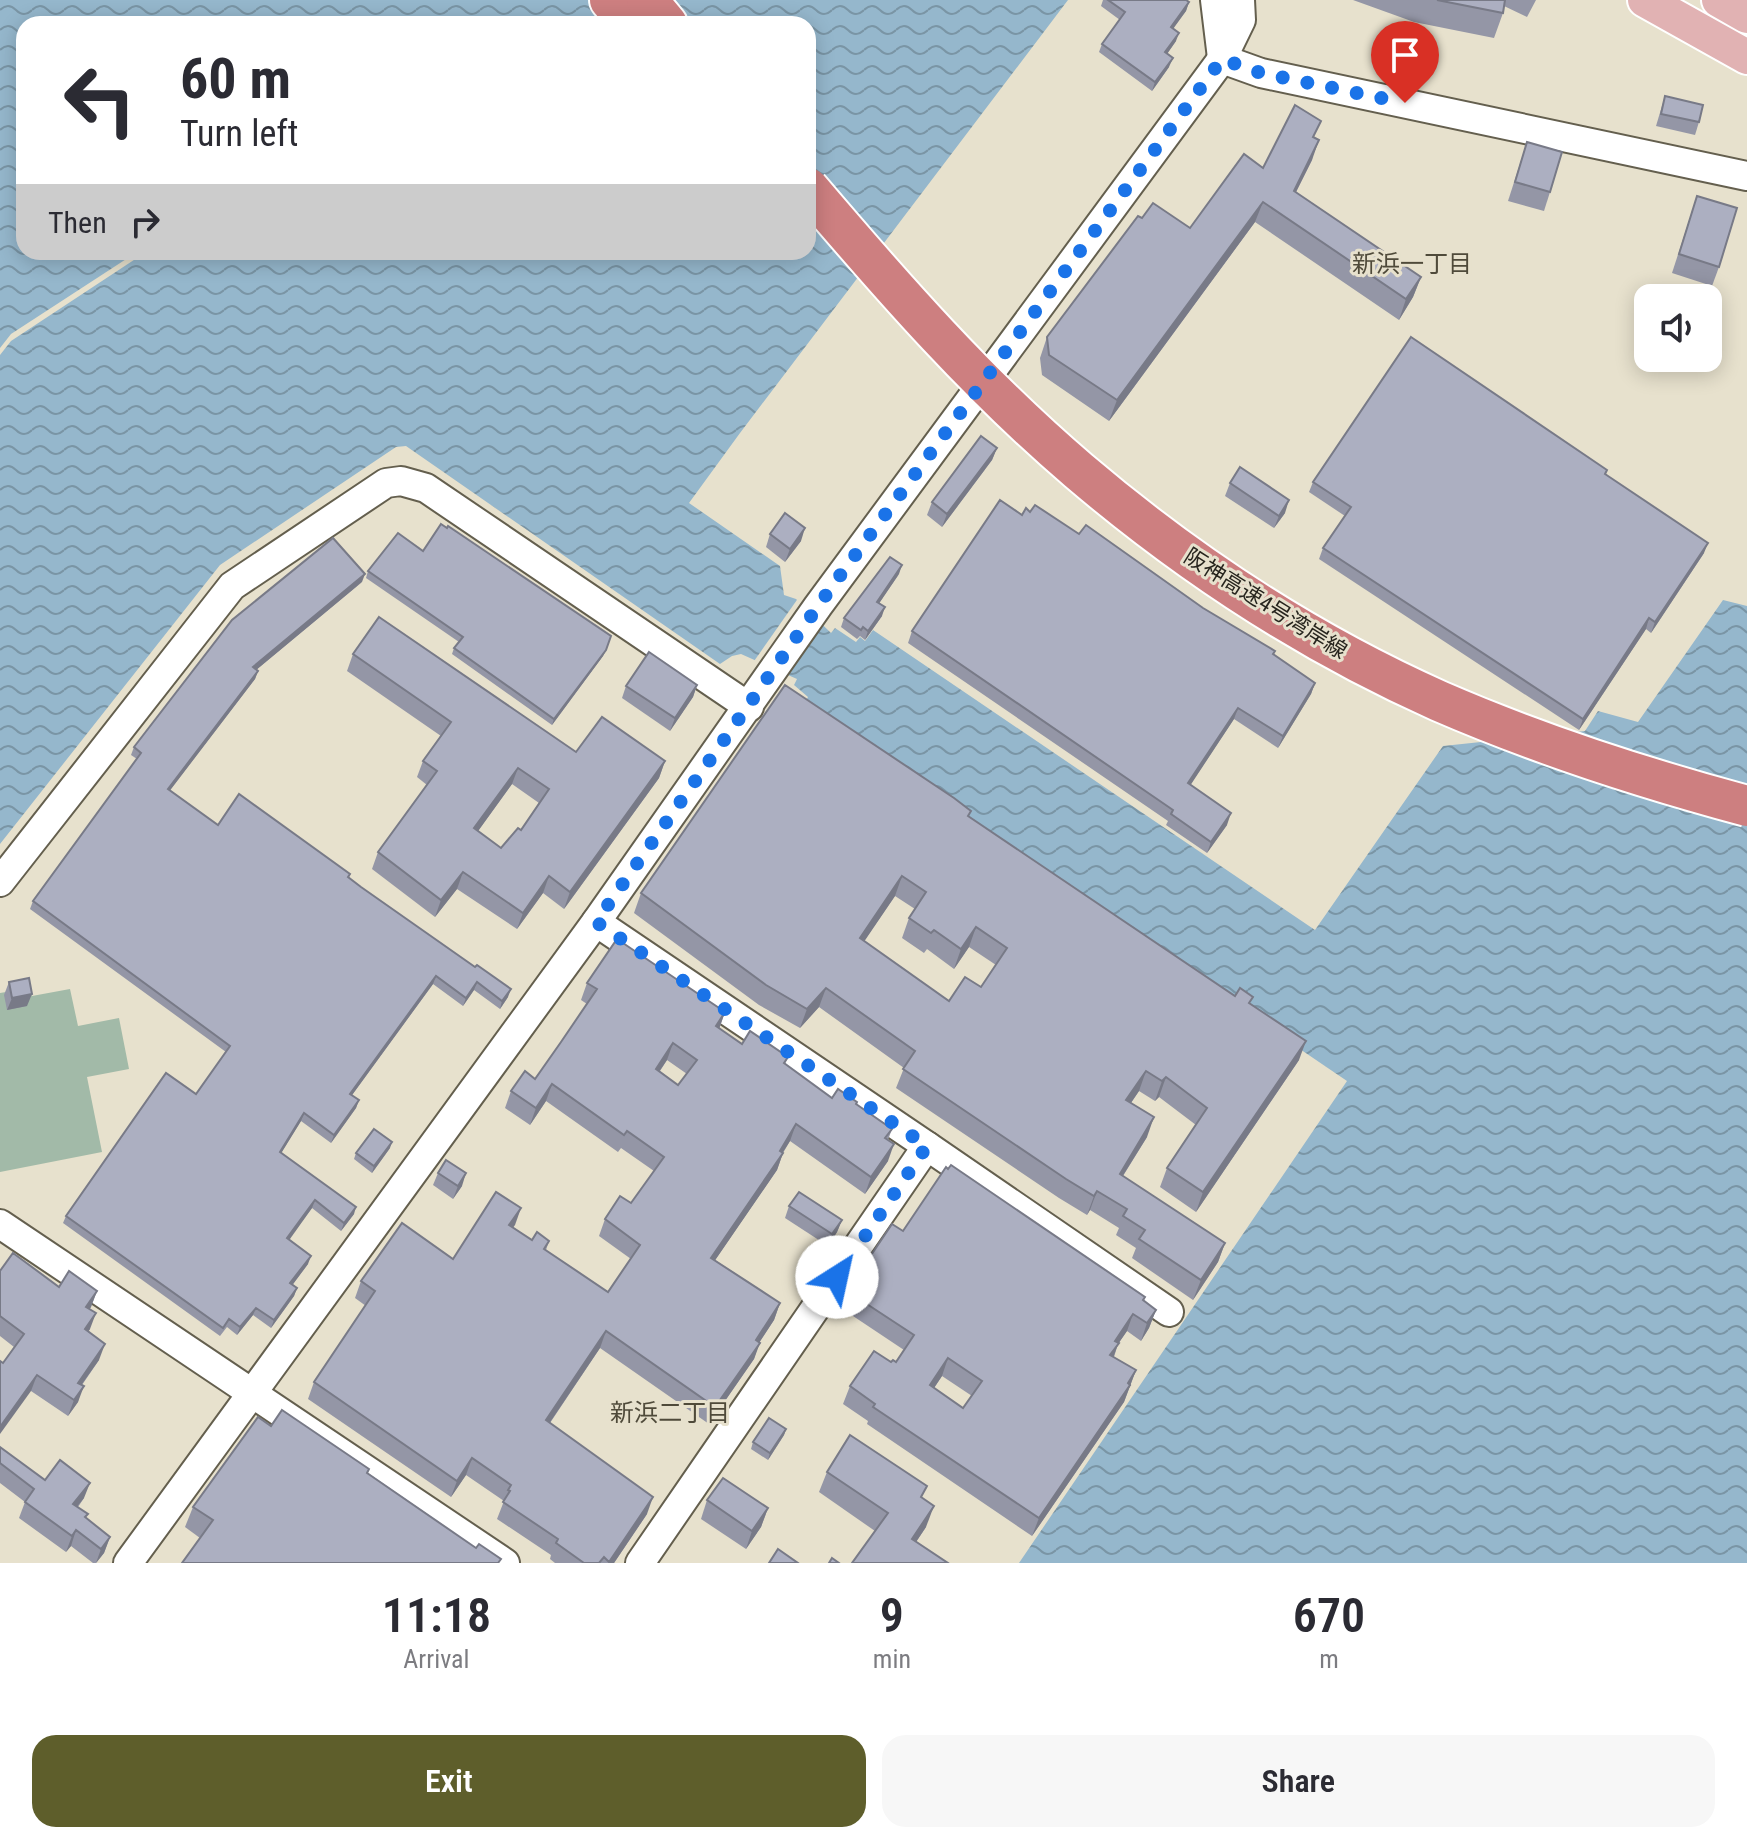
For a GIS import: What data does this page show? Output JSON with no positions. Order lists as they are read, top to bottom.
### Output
{
  "streets": {
    "highway": ["阪神高速4号湾岸線"]
  },
  "districts": ["新浜一丁目", "新浜二丁目"],
  "page": {
    "turn": ["60 m", "Turn left"],
    "then": "Then",
    "eta": [
      "11:18",
      "Arrival",
      "9",
      "min",
      "670",
      "m"
    ],
    "buttons": ["Exit", "Share"]
  }
}
